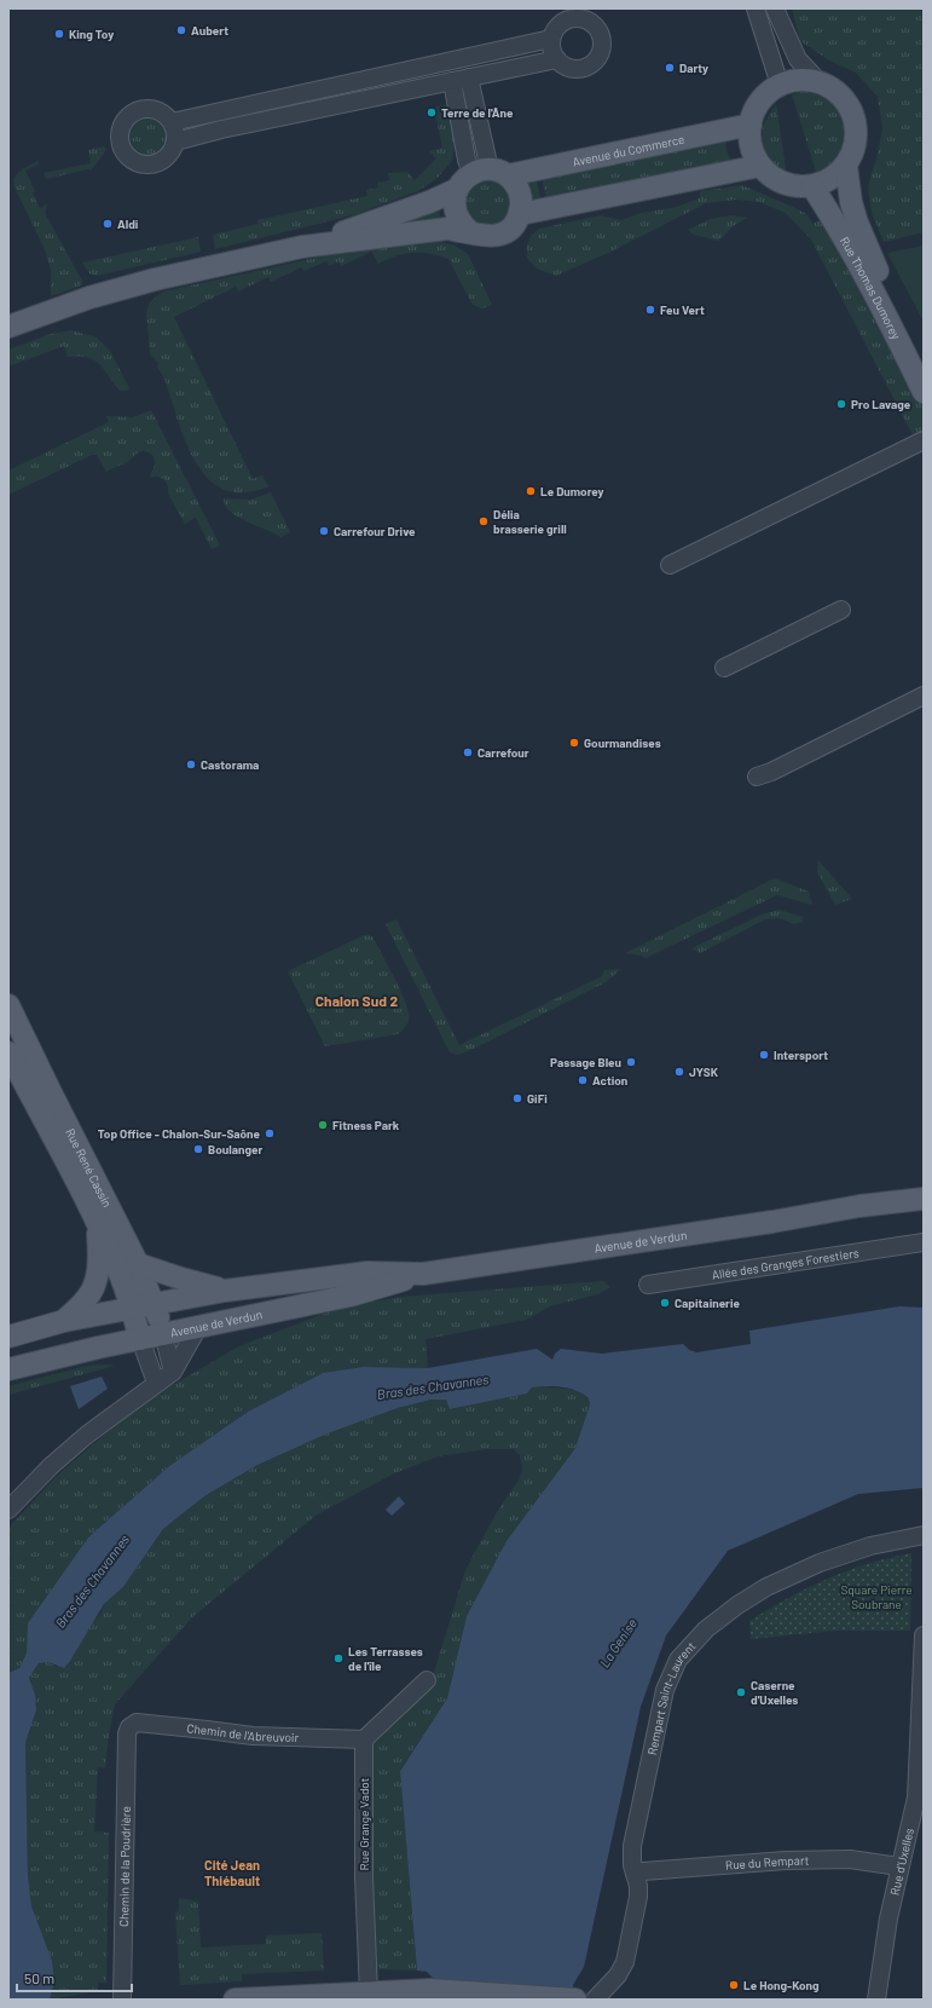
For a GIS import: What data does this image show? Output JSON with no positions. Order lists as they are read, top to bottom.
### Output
{
  "streets": {
    "main road": [
      "Avenue du Commerce",
      "Rue Thomas Dumorey",
      "Rue René Cassin",
      "Avenue de Verdun"
    ],
    "street": [
      "Allée des Granges Forestiers",
      "Rempart Saint-Laurent",
      "Chemin de l'Abreuvoir",
      "Rue Grange Vadot",
      "Rue d'Uxelles",
      "Rue du Rempart",
      "Chemin de la Poudrière"
    ]
  },
  "crossings": [
    ["Avenue du Commerce", "Rue Thomas Dumorey"],
    ["Rue René Cassin", "Avenue de Verdun"],
    ["Rempart Saint-Laurent", "Rue du Rempart"],
    ["Chemin de l'Abreuvoir", "Rue Grange Vadot"],
    ["Chemin de l'Abreuvoir", "Chemin de la Poudrière"],
    ["Rue d'Uxelles", "Rue du Rempart"]
  ],
  "districts": ["Chalon Sud 2", "Cité Jean Thiébault"],
  "water": ["Bras des Chavannes", "La Genise"],
  "parks": ["Square Pierre Soubrane"],
  "places": [
    "Aubert",
    "King Toy",
    "Darty",
    "Terre de l'Âne",
    "Aldi",
    "Feu Vert",
    "Pro Lavage",
    "Le Dumorey",
    "Délia brasserie grill",
    "Carrefour Drive",
    "Gourmandises",
    "Carrefour",
    "Castorama",
    "Intersport",
    "Passage Bleu",
    "JYSK",
    "Action",
    "GiFi",
    "Fitness Park",
    "Top Office - Chalon-Sur-Saône",
    "Boulanger",
    "Capitainerie",
    "Les Terrasses de l'île",
    "Caserne d'Uxelles",
    "Le Hong-Kong"
  ],
  "scale_bar": "50 m"
}
